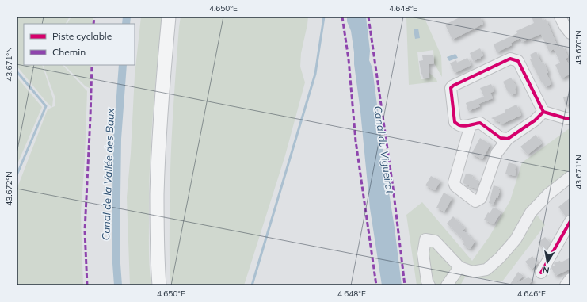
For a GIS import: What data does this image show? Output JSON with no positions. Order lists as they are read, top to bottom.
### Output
{
  "water": ["Canal du Vigueirat", "Canal de la Vallée des Baux"],
  "legend": ["Piste cyclable", "Chemin"],
  "north": "bottom",
  "coordinates": [
    "4.650°E",
    "4.648°E",
    "43.670°N",
    "43.671°N",
    "43.672°N",
    "4.646°E"
  ]
}
